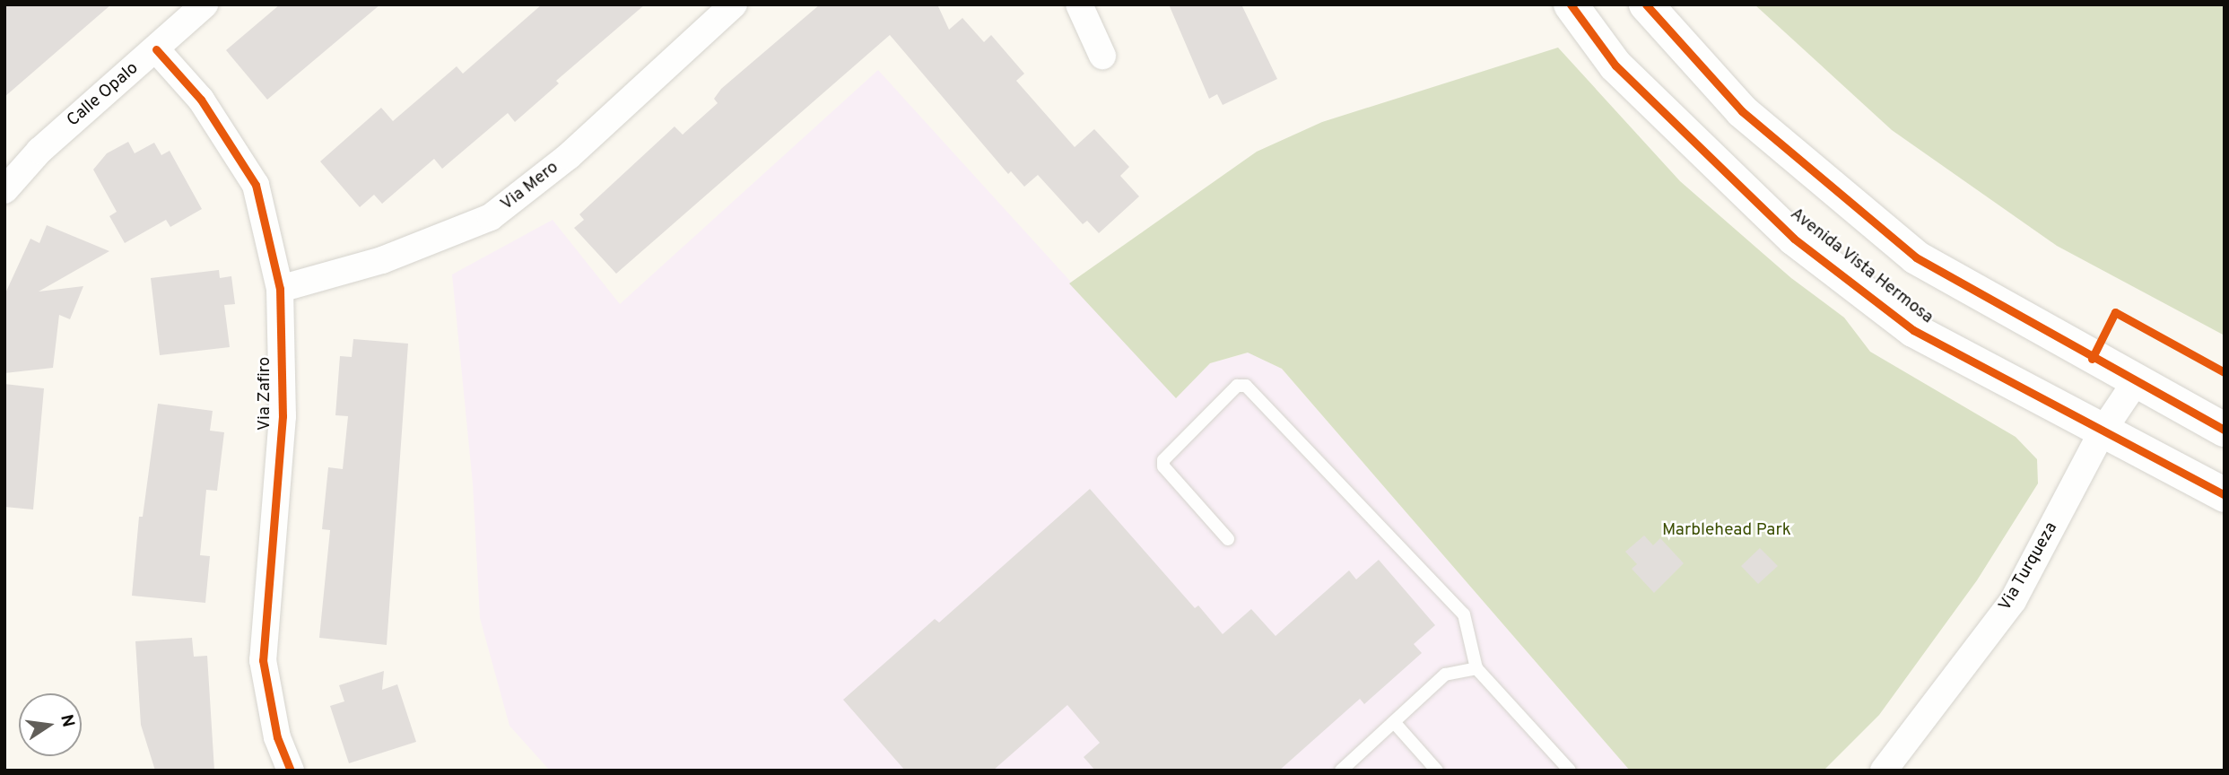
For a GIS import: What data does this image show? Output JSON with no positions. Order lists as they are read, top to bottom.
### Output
{
  "streets": {
    "main road": ["Avenida Vista Hermosa"],
    "street": [
      "Calle Opalo",
      "Via Mero",
      "Via Zafiro",
      "Via Turqueza"
    ]
  },
  "crossings": [
    ["Calle Opalo", "Via Zafiro"],
    ["Via Mero", "Via Zafiro"],
    ["Avenida Vista Hermosa", "Via Turqueza"]
  ],
  "parks": ["Marblehead Park"],
  "north": "right"
}
